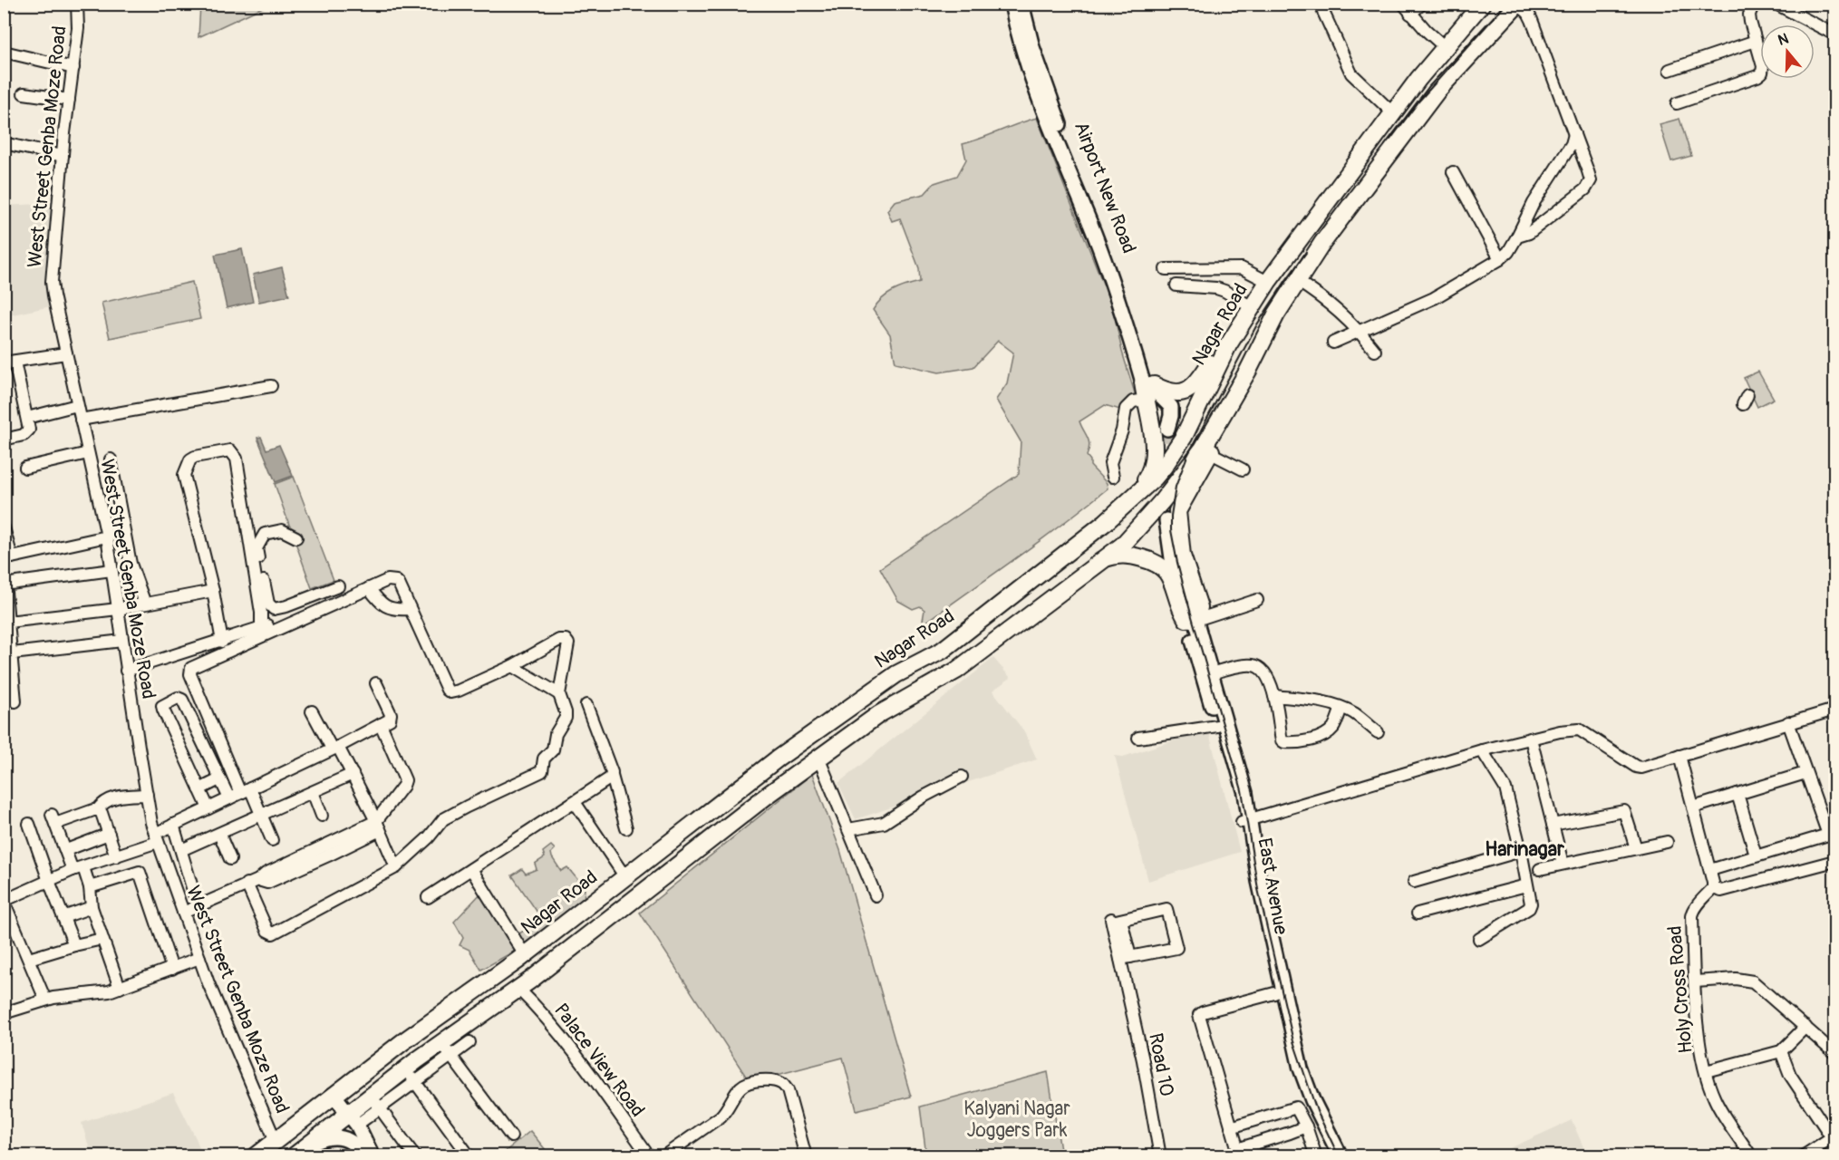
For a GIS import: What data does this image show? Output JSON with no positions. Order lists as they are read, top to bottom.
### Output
{
  "streets": {
    "highway": ["Nagar Road"],
    "main road": ["Airport New Road", "East Avenue"],
    "street": [
      "West Street Genba Moze Road",
      "Holy Cross Road",
      "Palace View Road",
      "Road 10"
    ]
  },
  "crossings": [
    ["West Street Genba Moze Road", "Nagar Road"]
  ],
  "districts": ["Harinagar"],
  "parks": ["Kalyani Nagar Joggers Park"],
  "north": "top"
}
